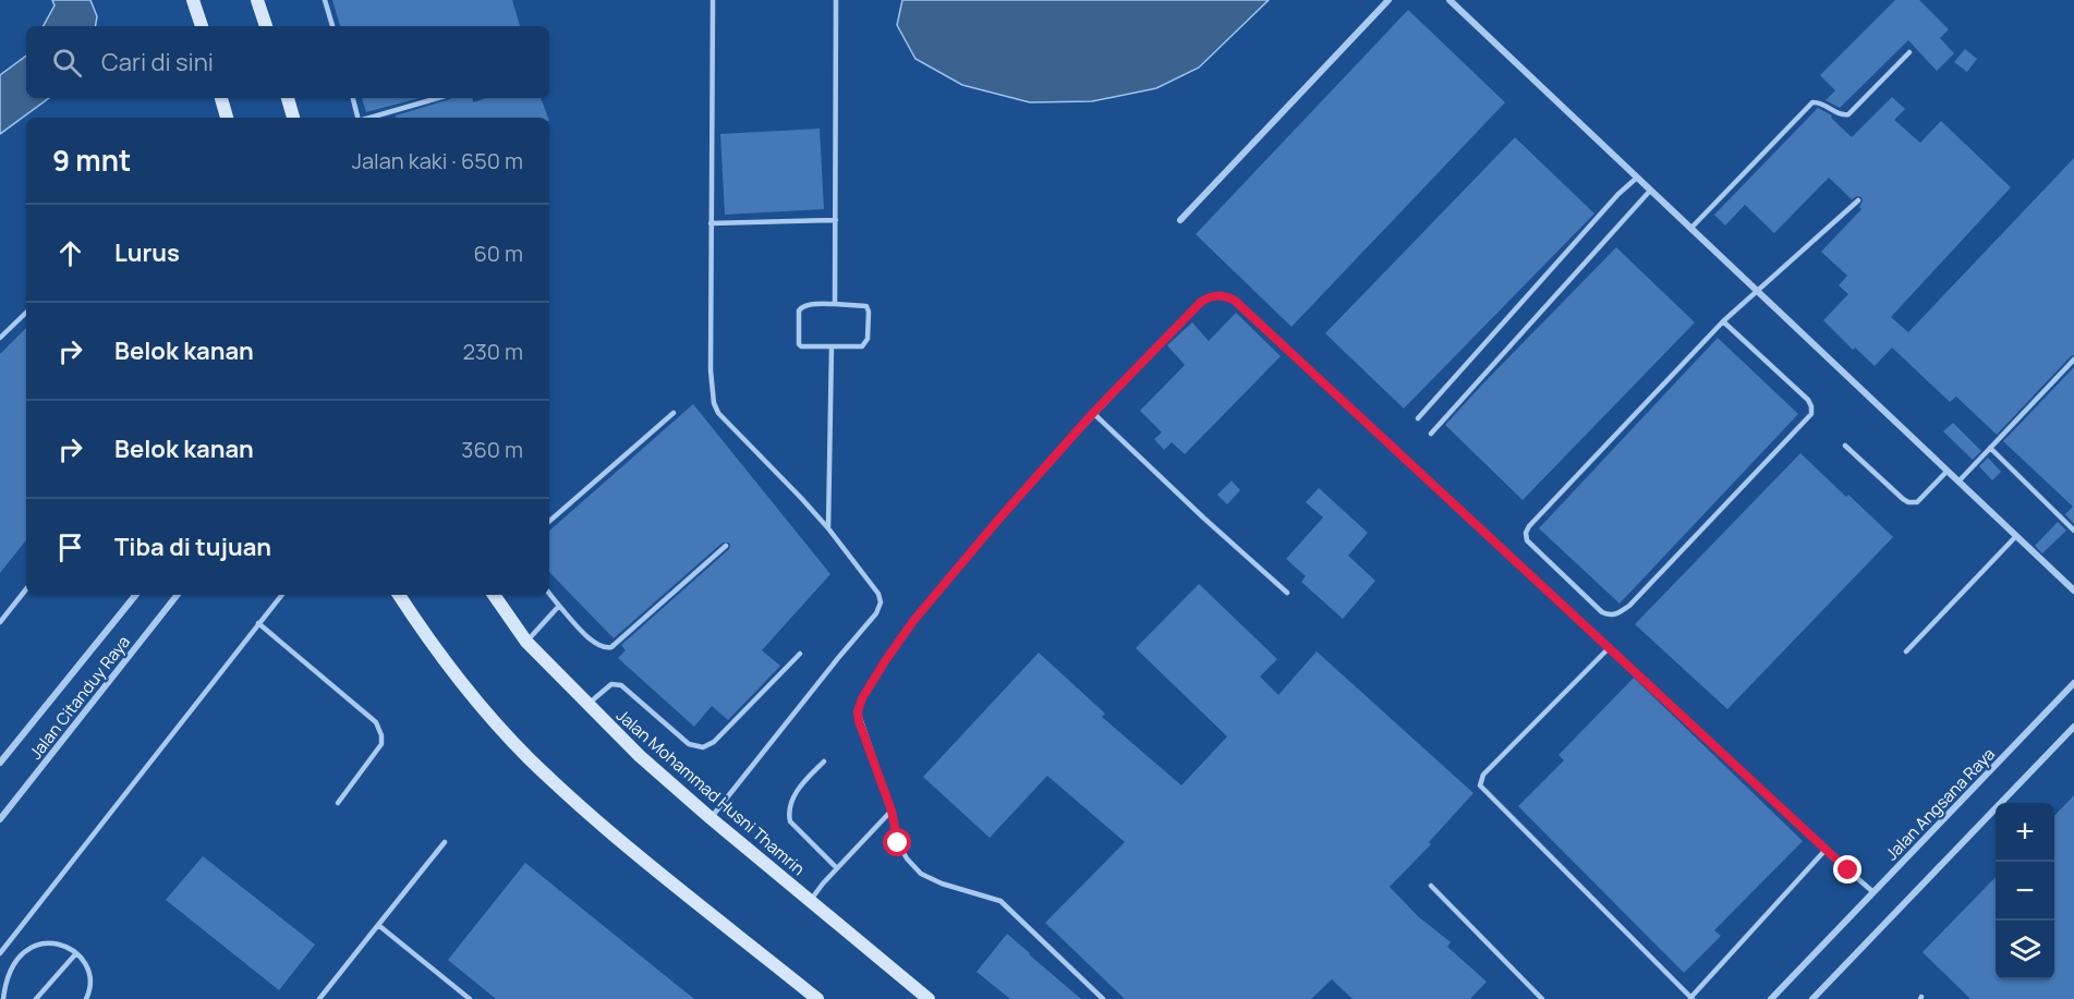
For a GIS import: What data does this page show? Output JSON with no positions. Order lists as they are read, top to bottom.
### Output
{
  "streets": {
    "street": ["Jalan Citanduy Raya", "Jalan Mohammad Husni Thamrin", "Jalan Angsana Raya"]
  },
  "page": {
    "search": "Cari di sini",
    "heading": ["9 mnt", "Jalan kaki · 650 m"],
    "list": [
      ["Lurus", "60 m"],
      ["Belok kanan", "230 m"],
      ["Belok kanan", "360 m"],
      "Tiba di tujuan"
    ],
    "map_buttons": ["+", "−"]
  }
}
